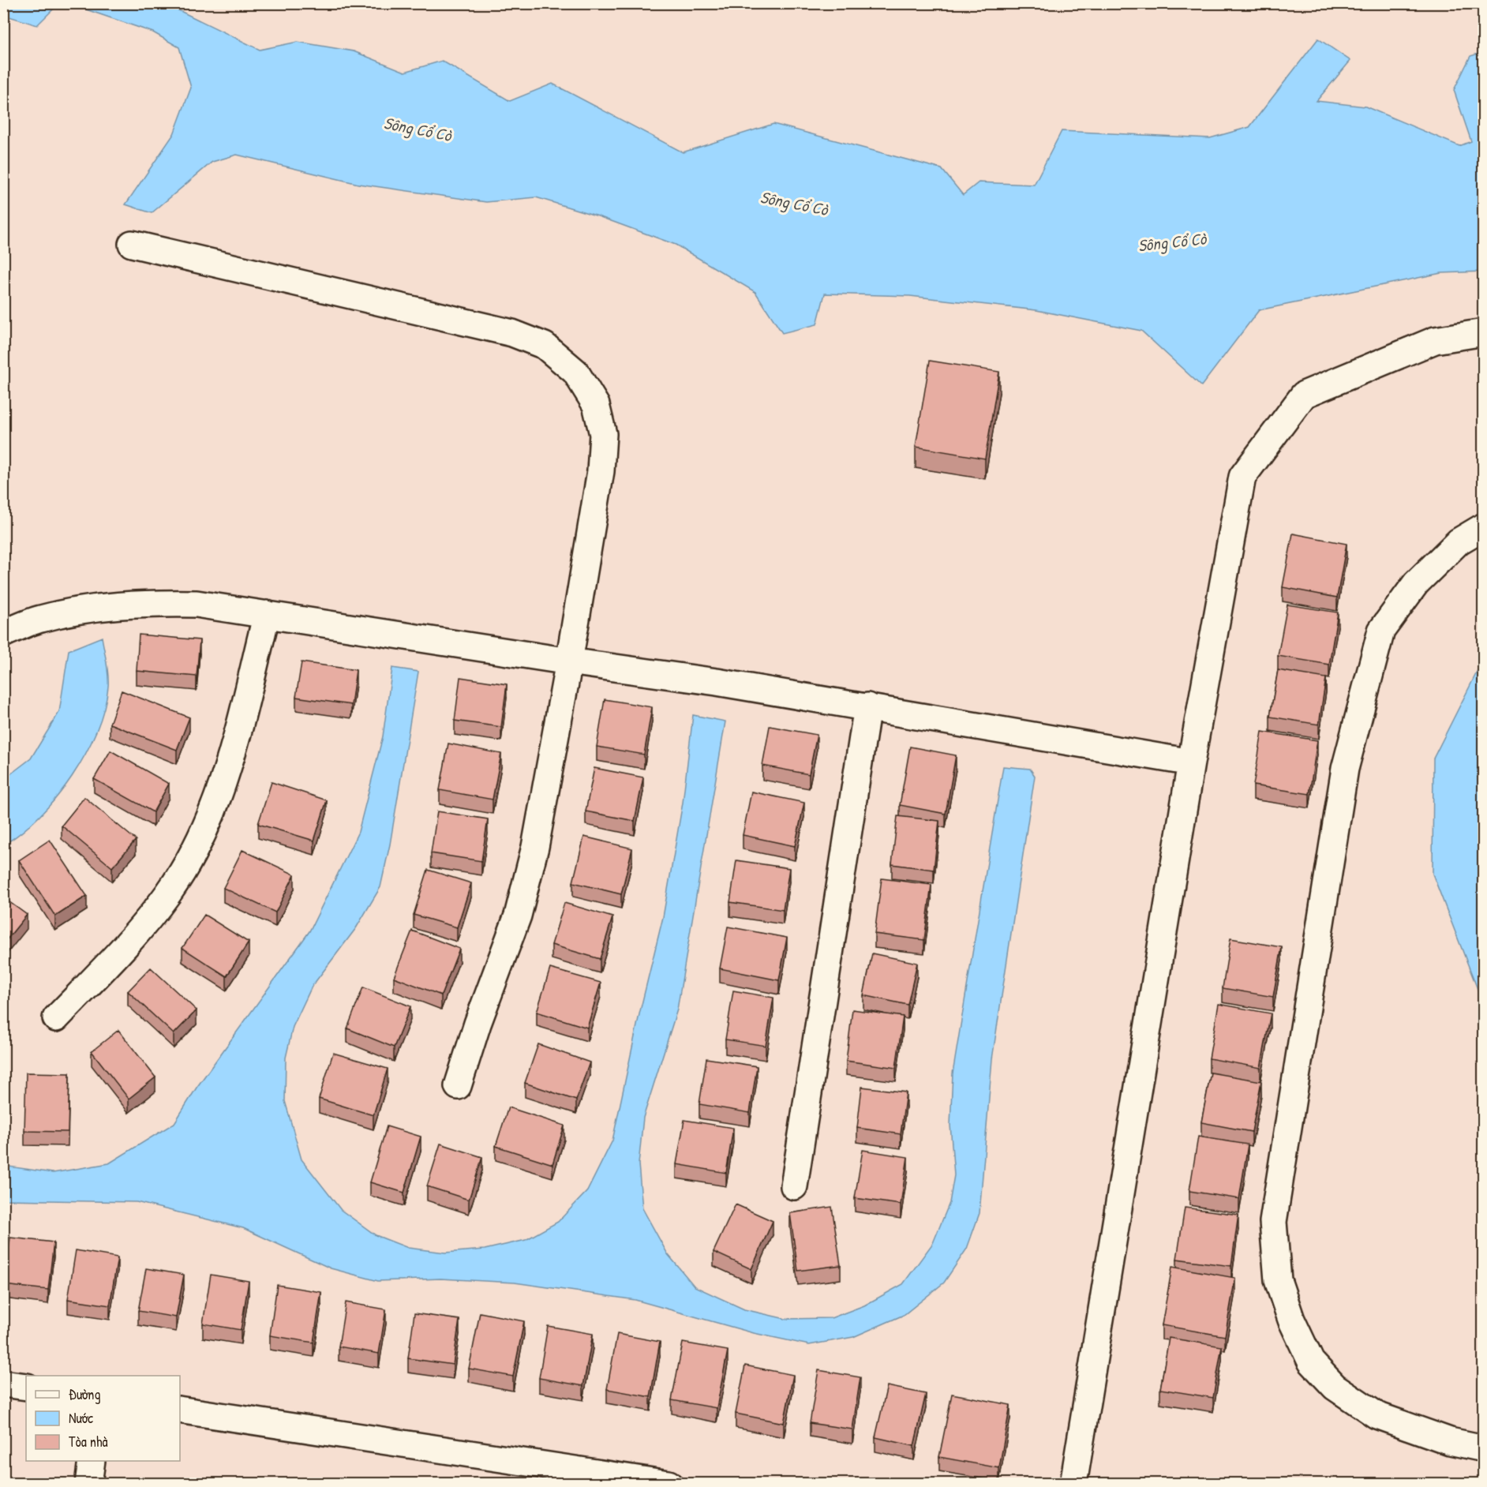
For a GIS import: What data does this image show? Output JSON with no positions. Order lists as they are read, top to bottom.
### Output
{
  "water": ["Sông Cổ Cò"],
  "legend": ["Đường", "Nước", "Tòa nhà"]
}
